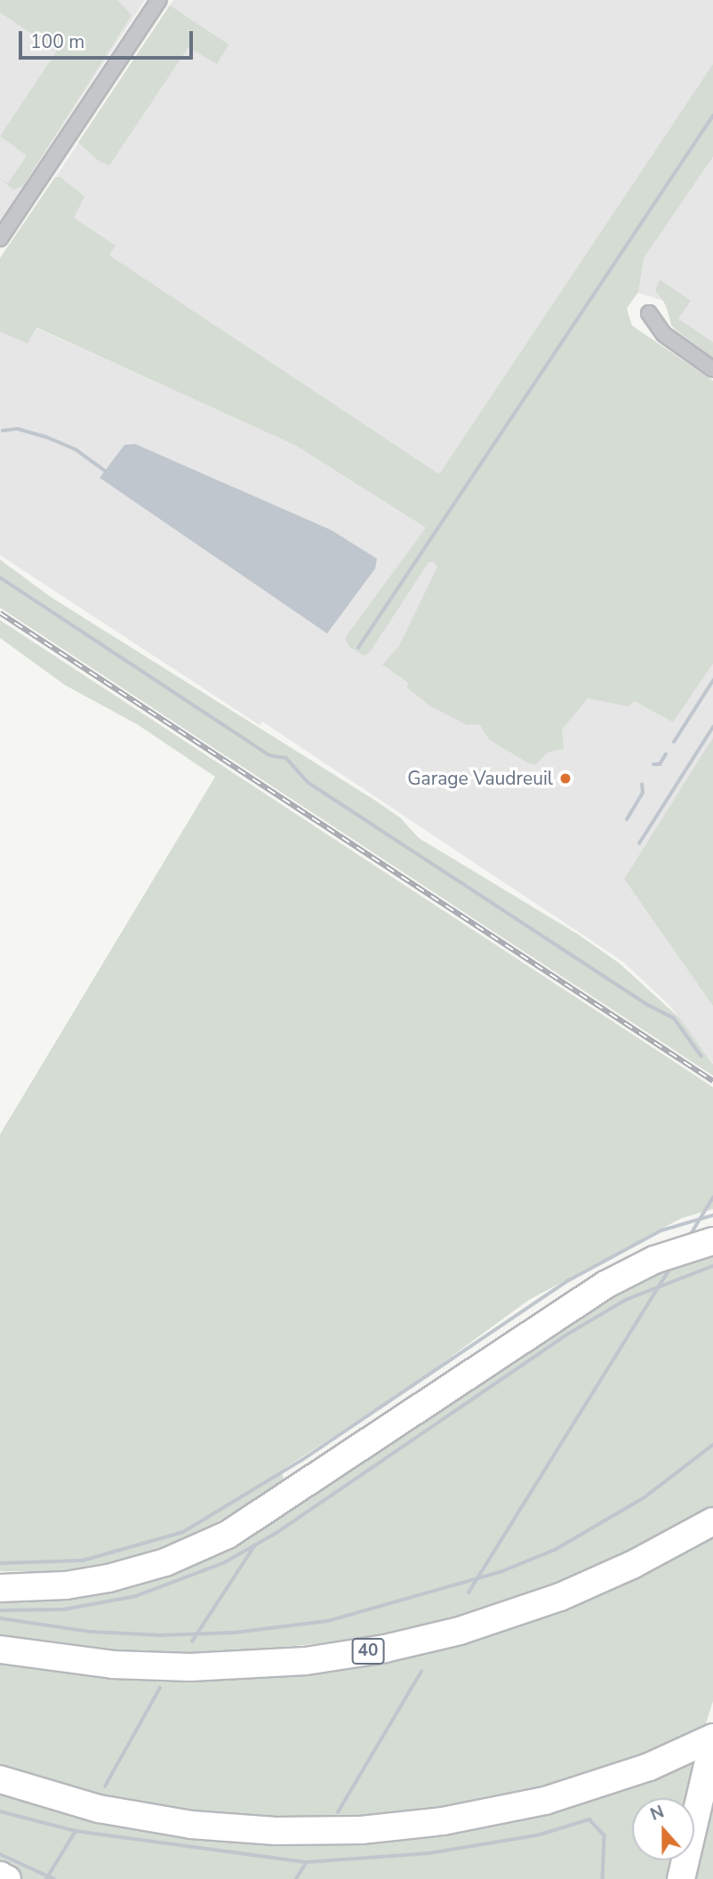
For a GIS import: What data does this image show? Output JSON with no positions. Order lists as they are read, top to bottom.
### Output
{
  "streets": {
    "highway": ["40"]
  },
  "places": ["Garage Vaudreuil"],
  "scale_bar": "100 m",
  "north": "top"
}
